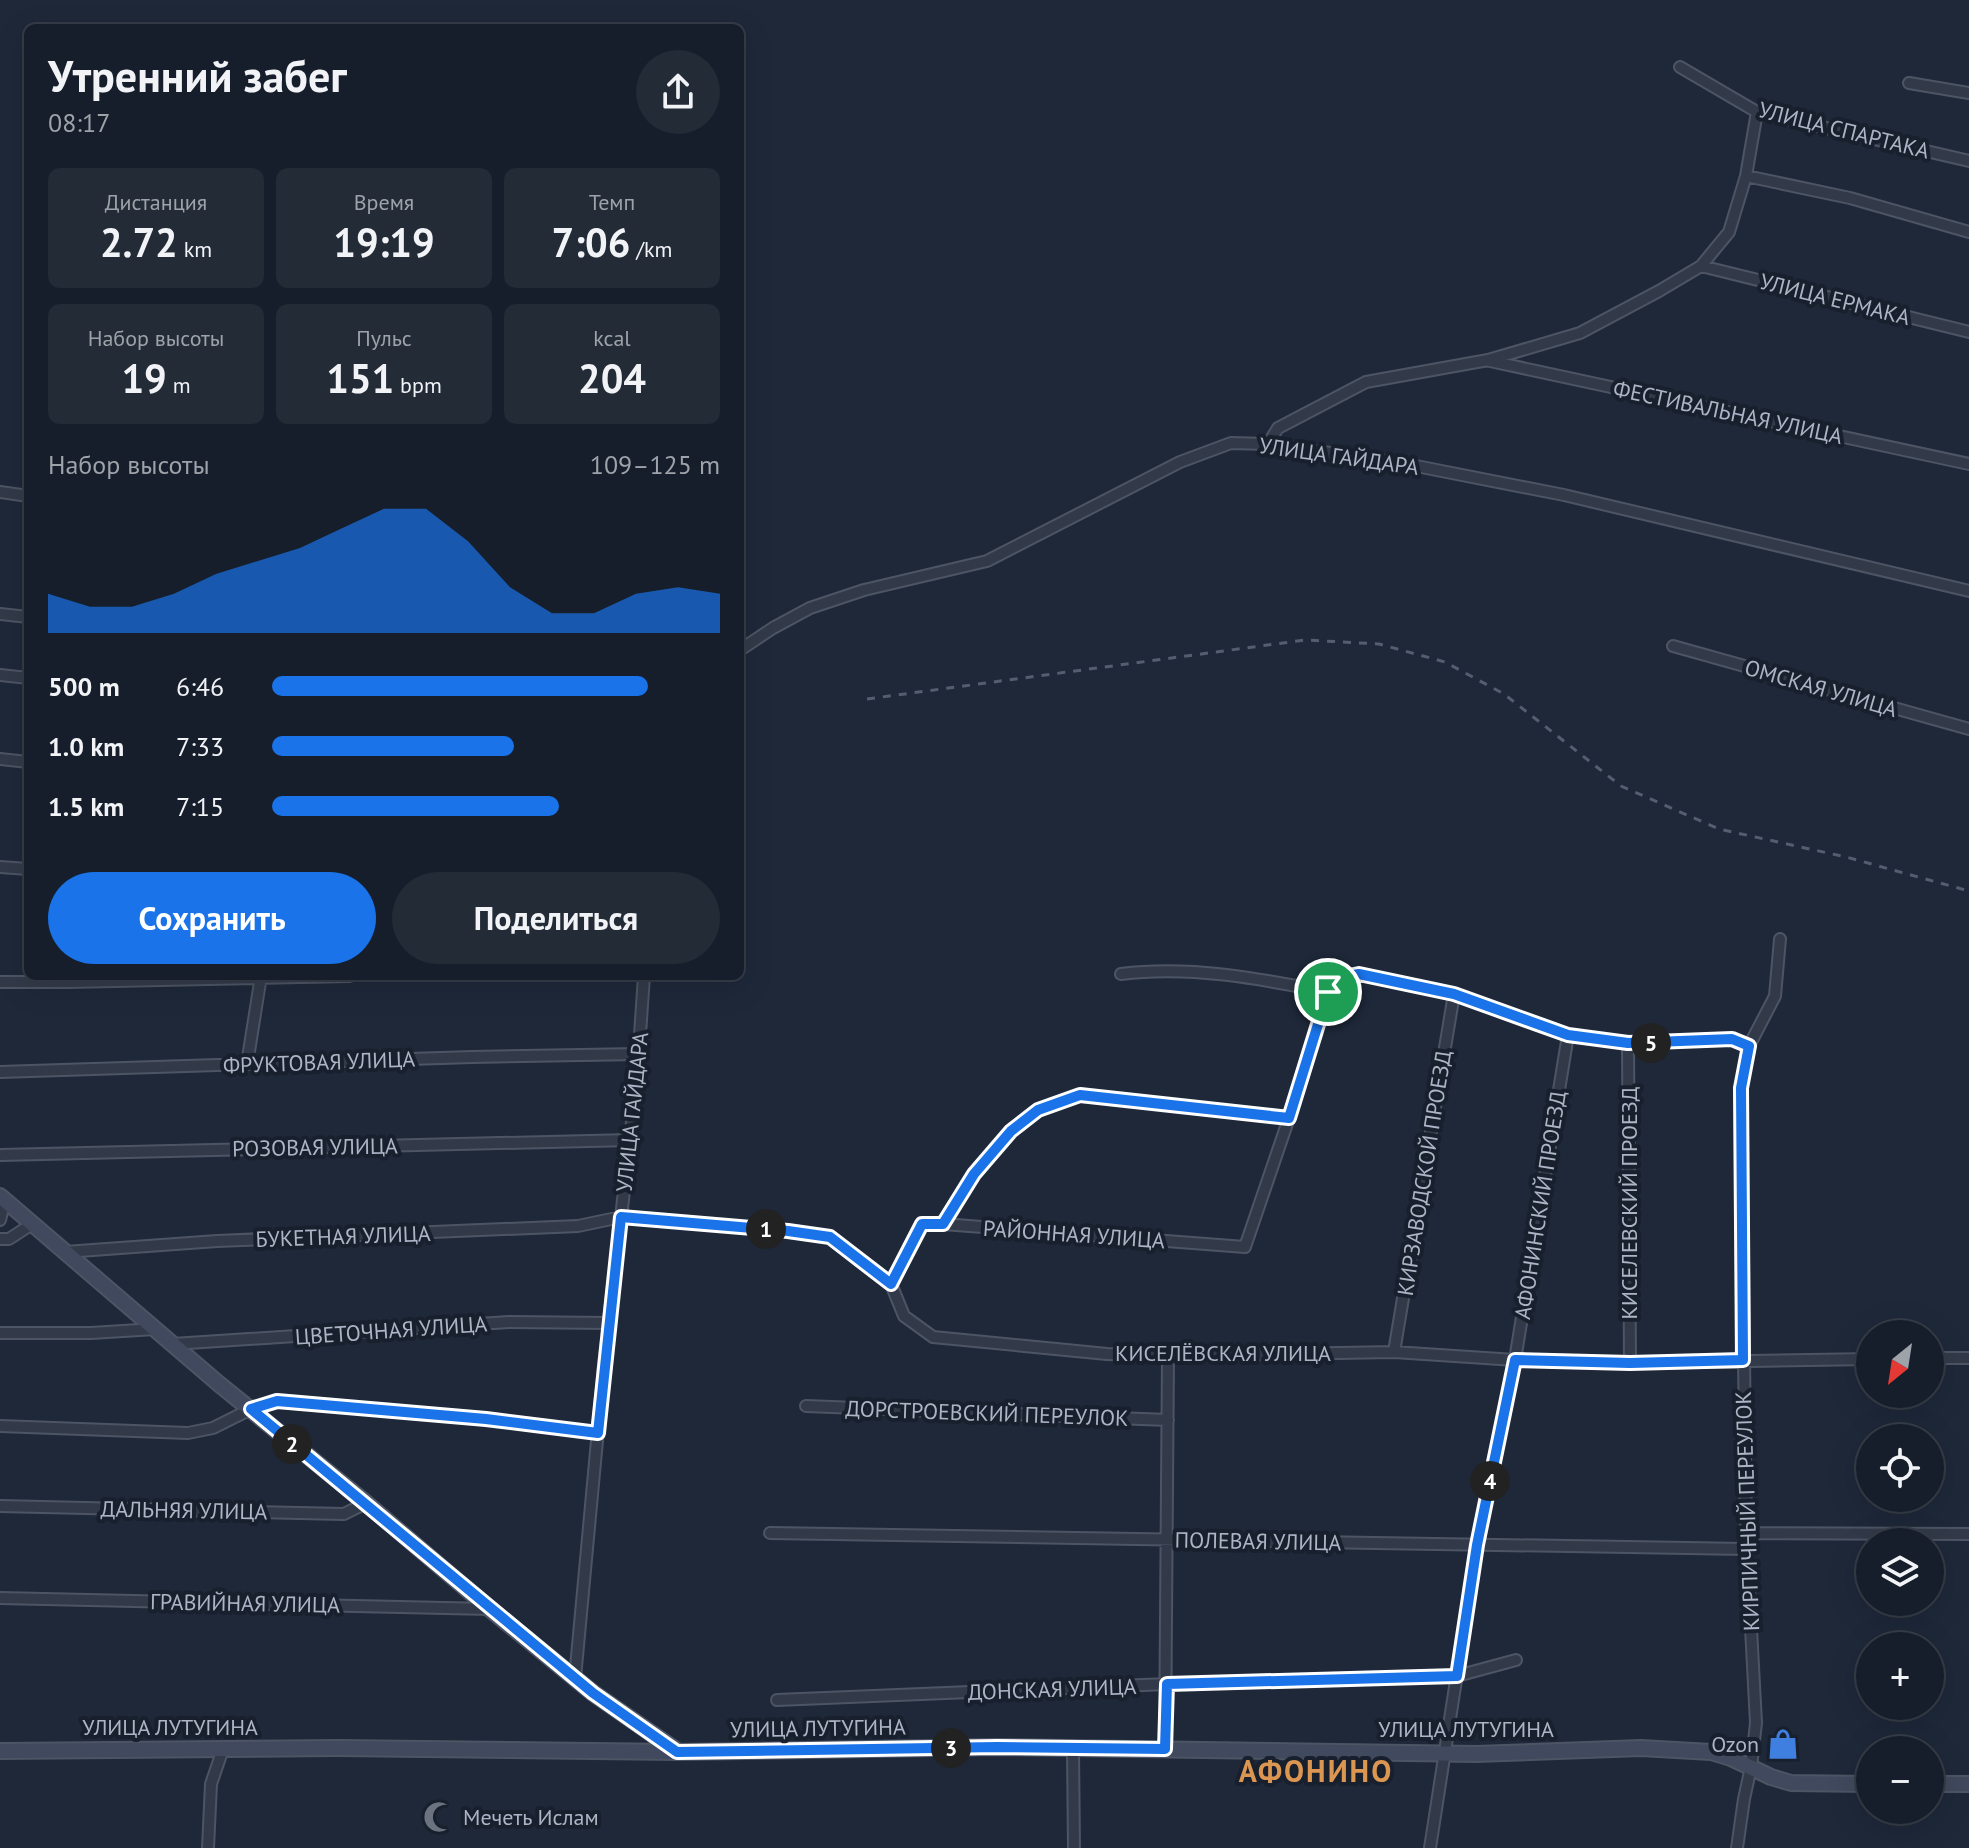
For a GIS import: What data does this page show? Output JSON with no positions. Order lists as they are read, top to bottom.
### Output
{
  "streets": {
    "main road": ["УЛИЦА ЛУТУГИНА"],
    "street": [
      "УЛИЦА СПАРТАКА",
      "УЛИЦА ЕРМАКА",
      "ФЕСТИВАЛЬНАЯ УЛИЦА",
      "УЛИЦА ГАЙДАРА",
      "ОМСКАЯ УЛИЦА",
      "ФРУКТОВАЯ УЛИЦА",
      "РОЗОВАЯ УЛИЦА",
      "КИРЗАВОДСКОЙ ПРОЕЗД",
      "КИСЕЛЕВСКИЙ ПРОЕЗД",
      "АФОНИНСКИЙ ПРОЕЗД",
      "РАЙОННАЯ УЛИЦА",
      "БУКЕТНАЯ УЛИЦА",
      "ЦВЕТОЧНАЯ УЛИЦА",
      "КИСЕЛЁВСКАЯ УЛИЦА",
      "ДОРСТРОЕВСКИЙ ПЕРЕУЛОК",
      "ДАЛЬНЯЯ УЛИЦА",
      "КИРПИЧНЫЙ ПЕРЕУЛОК",
      "ПОЛЕВАЯ УЛИЦА",
      "ГРАВИЙНАЯ УЛИЦА",
      "ДОНСКАЯ УЛИЦА"
    ]
  },
  "crossings": [
    ["УЛИЦА ГАЙДАРА", "ФРУКТОВАЯ УЛИЦА"],
    ["УЛИЦА ГАЙДАРА", "РОЗОВАЯ УЛИЦА"],
    ["УЛИЦА ГАЙДАРА", "БУКЕТНАЯ УЛИЦА"],
    ["УЛИЦА ГАЙДАРА", "ЦВЕТОЧНАЯ УЛИЦА"],
    ["УЛИЦА ГАЙДАРА", "КИСЕЛЁВСКАЯ УЛИЦА"],
    ["КИРЗАВОДСКОЙ ПРОЕЗД", "КИСЕЛЁВСКАЯ УЛИЦА"],
    ["КИСЕЛЕВСКИЙ ПРОЕЗД", "КИСЕЛЁВСКАЯ УЛИЦА"],
    ["АФОНИНСКИЙ ПРОЕЗД", "КИСЕЛЁВСКАЯ УЛИЦА"],
    ["АФОНИНСКИЙ ПРОЕЗД", "ПОЛЕВАЯ УЛИЦА"],
    ["АФОНИНСКИЙ ПРОЕЗД", "ДОНСКАЯ УЛИЦА"],
    ["АФОНИНСКИЙ ПРОЕЗД", "УЛИЦА ЛУТУГИНА"],
    ["БУКЕТНАЯ УЛИЦА", "КИСЕЛЁВСКАЯ УЛИЦА"],
    ["КИСЕЛЁВСКАЯ УЛИЦА", "КИРПИЧНЫЙ ПЕРЕУЛОК"],
    ["КИРПИЧНЫЙ ПЕРЕУЛОК", "ПОЛЕВАЯ УЛИЦА"],
    ["КИРПИЧНЫЙ ПЕРЕУЛОК", "УЛИЦА ЛУТУГИНА"]
  ],
  "districts": ["АФОНИНО"],
  "places": {
    "shop": ["Ozon"],
    "mosque": ["Мечеть Ислам"]
  },
  "north": "bottom left",
  "page": {
    "heading": ["Утренний забег", "08:17"],
    "stats": [
      ["Дистанция", "2.72 km"],
      ["Время", "19:19"],
      ["Темп", "7:06 /km"],
      ["Набор высоты", "19 m"],
      ["Пульс", "151 bpm"],
      ["kcal", "204"]
    ],
    "chart": ["Набор высоты", "109–125 m"],
    "list": [
      {
        "name": "500 m",
        "note": "6:46"
      },
      {
        "name": "1.0 km",
        "note": "7:33"
      },
      {
        "name": "1.5 km",
        "note": "7:15"
      }
    ],
    "buttons": ["Сохранить", "Поделиться"],
    "pins": [
      "5",
      "1",
      "2",
      "4",
      "3"
    ],
    "map_buttons": ["+", "−"]
  }
}
